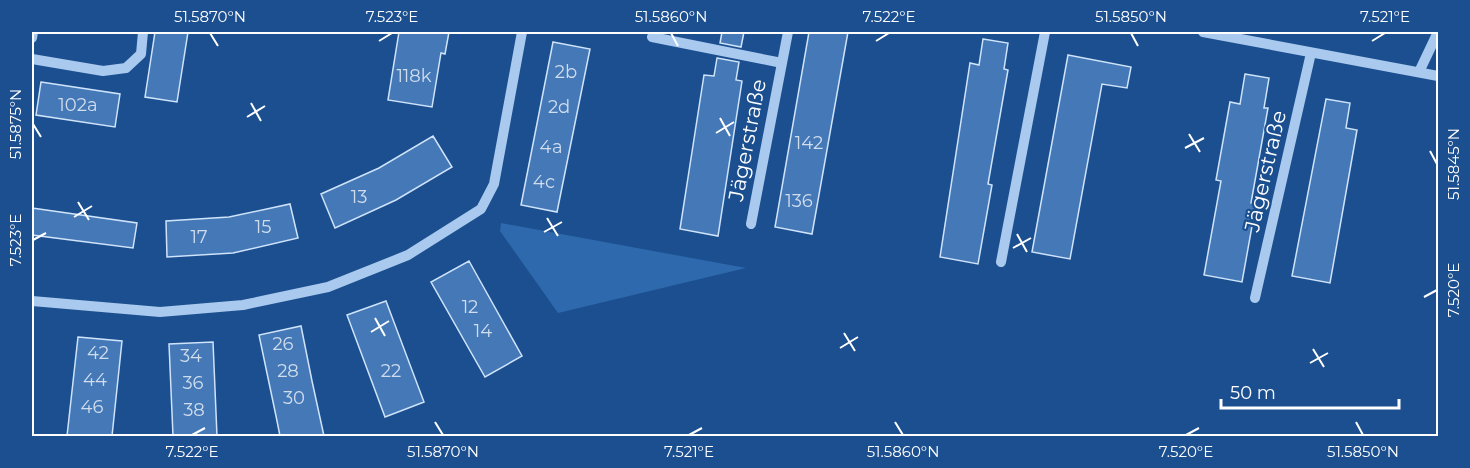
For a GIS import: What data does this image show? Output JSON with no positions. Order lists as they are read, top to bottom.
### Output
{
  "streets": {
    "street": ["Jägerstraße"]
  },
  "house_numbers": [
    "2b",
    "118k",
    "102a",
    "2d",
    "142",
    "4a",
    "4c",
    "13",
    "136",
    "15",
    "17",
    "12",
    "14",
    "26",
    "42",
    "34",
    "28",
    "22",
    "44",
    "36",
    "30",
    "46",
    "38"
  ],
  "scale_bar": "50 m",
  "coordinates": [
    "51.5870°N",
    "7.523°E",
    "51.5860°N",
    "7.522°E",
    "51.5850°N",
    "7.521°E",
    "51.5875°N",
    "51.5845°N",
    "7.520°E"
  ]
}
